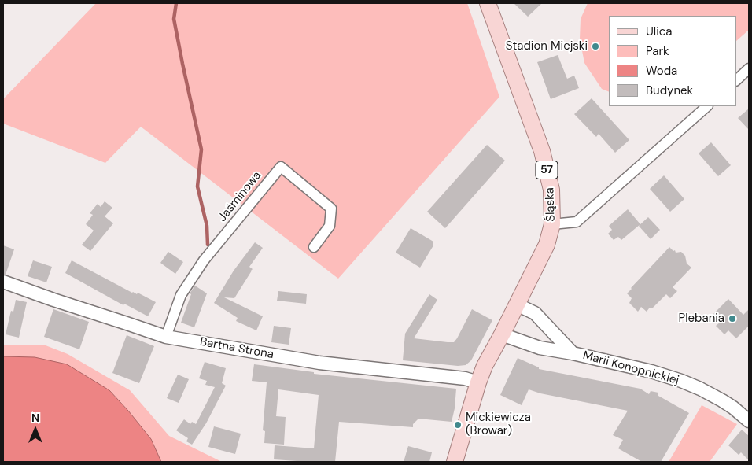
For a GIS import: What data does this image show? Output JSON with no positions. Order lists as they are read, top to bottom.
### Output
{
  "streets": {
    "main road": ["57", "Śląska"],
    "street": ["Jaśminowa", "Bartna Strona", "Marii Konopnickiej"]
  },
  "crossings": [
    ["57", "Śląska"],
    ["57", "Bartna Strona"],
    ["57", "Marii Konopnickiej"],
    ["Jaśminowa", "Bartna Strona"],
    ["Śląska", "Marii Konopnickiej"]
  ],
  "places": ["Stadion Miejski", "Plebania", "Mickiewicza (Browar)"],
  "legend": [
    "Ulica",
    "Park",
    "Woda",
    "Budynek"
  ],
  "north": "top"
}
